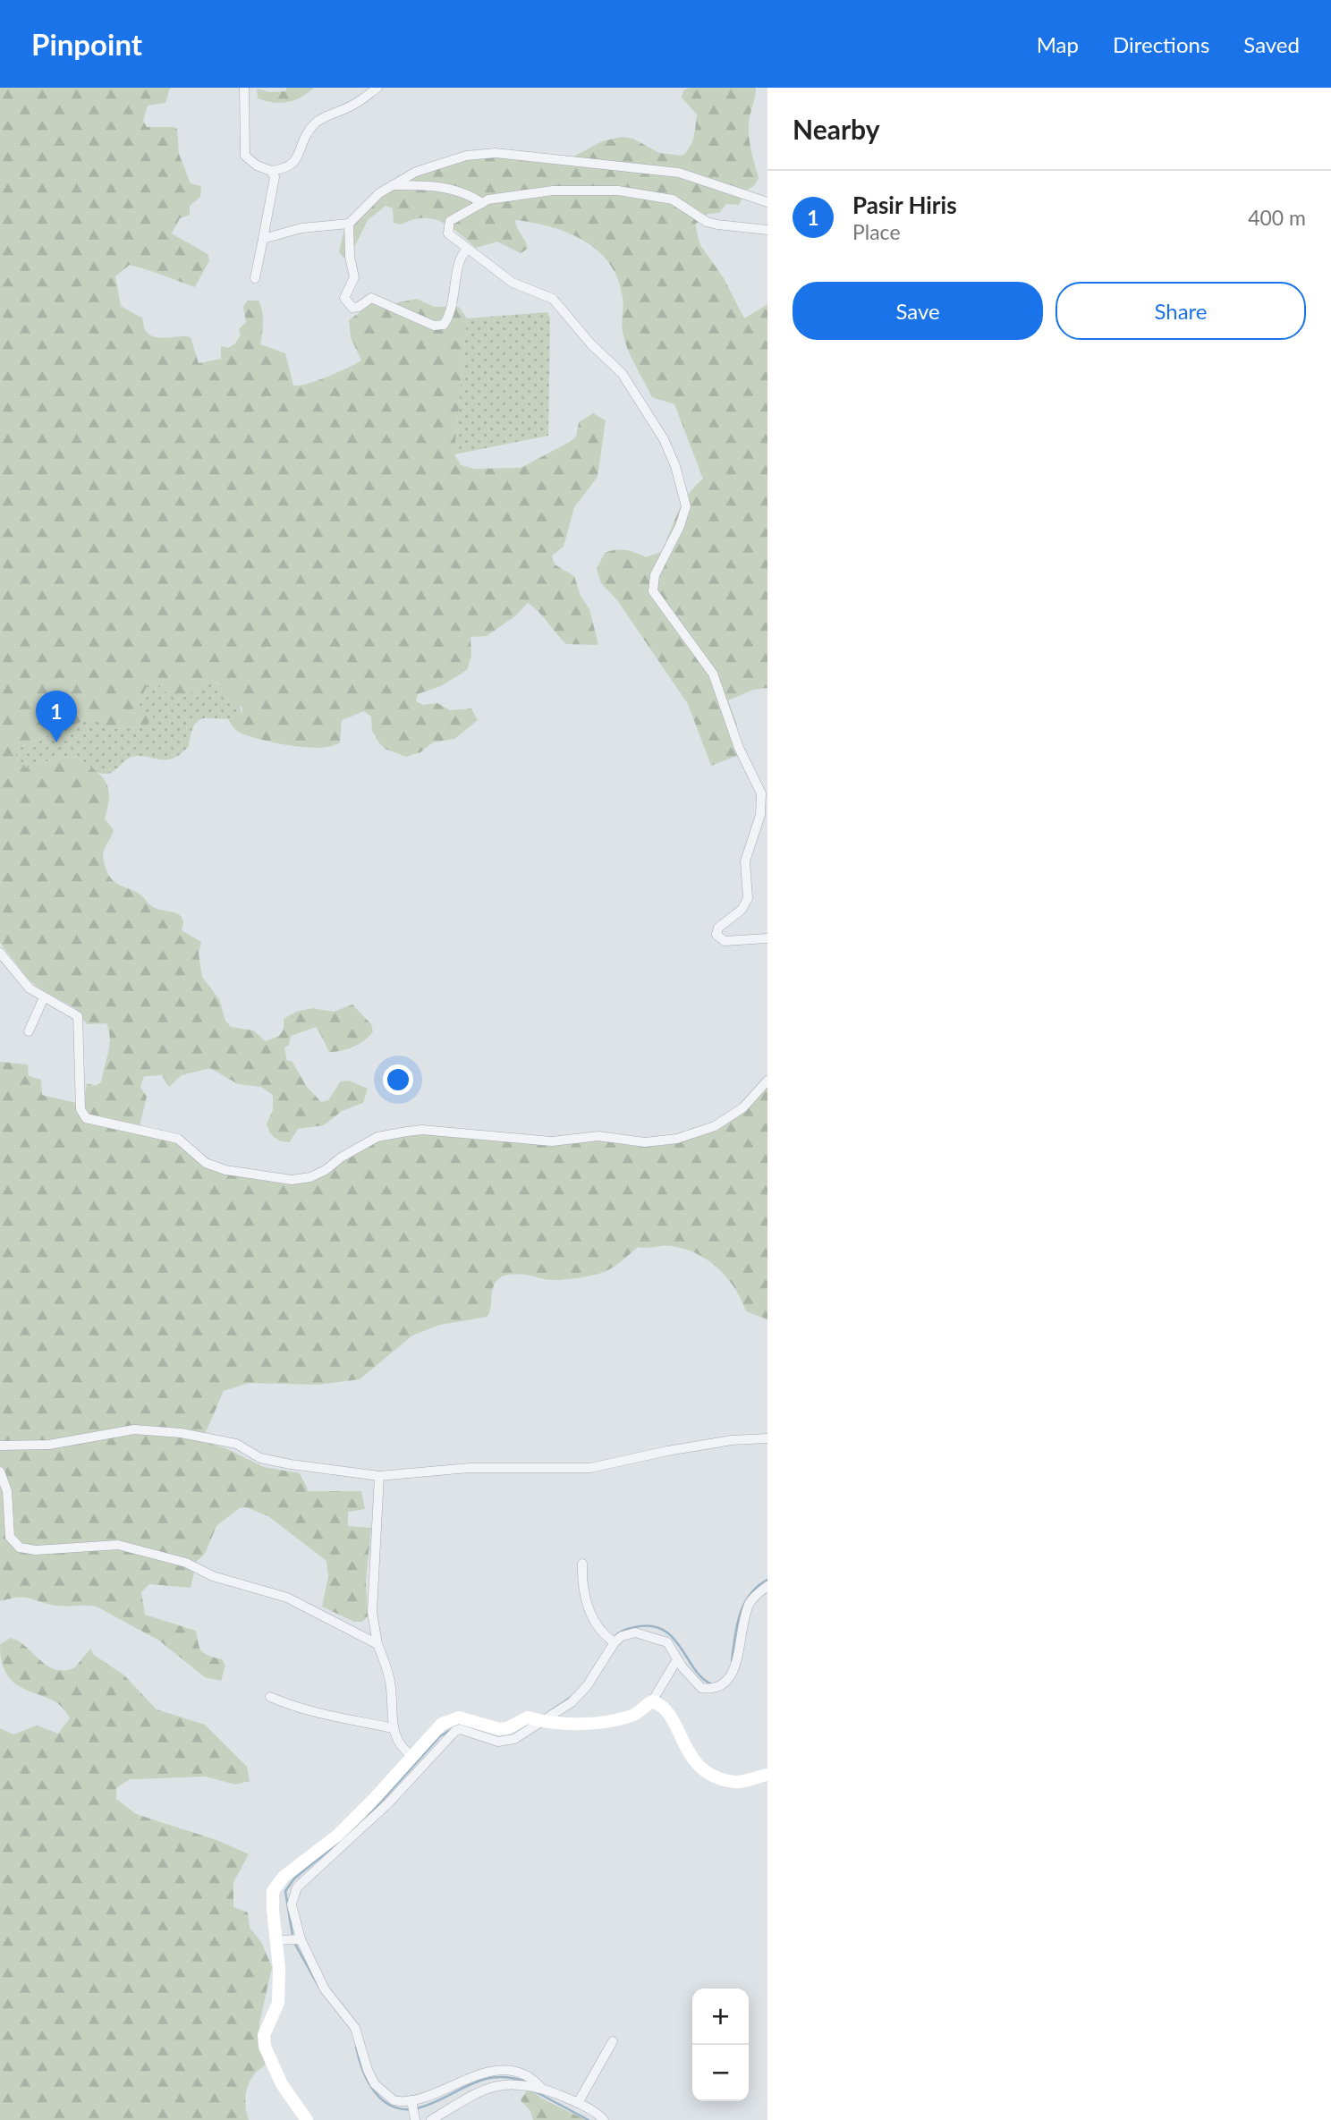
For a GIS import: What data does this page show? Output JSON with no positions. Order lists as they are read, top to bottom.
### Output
{
  "page": {
    "header": "Pinpoint",
    "nav": ["Map", "Directions", "Saved"],
    "heading": "Nearby",
    "list": [
      {
        "mark": "1",
        "name": "Pasir Hiris",
        "note": "Place",
        "value": "400 m"
      }
    ],
    "buttons": ["Save", "Share"],
    "pins": "1",
    "map_buttons": ["+", "−"]
  }
}
